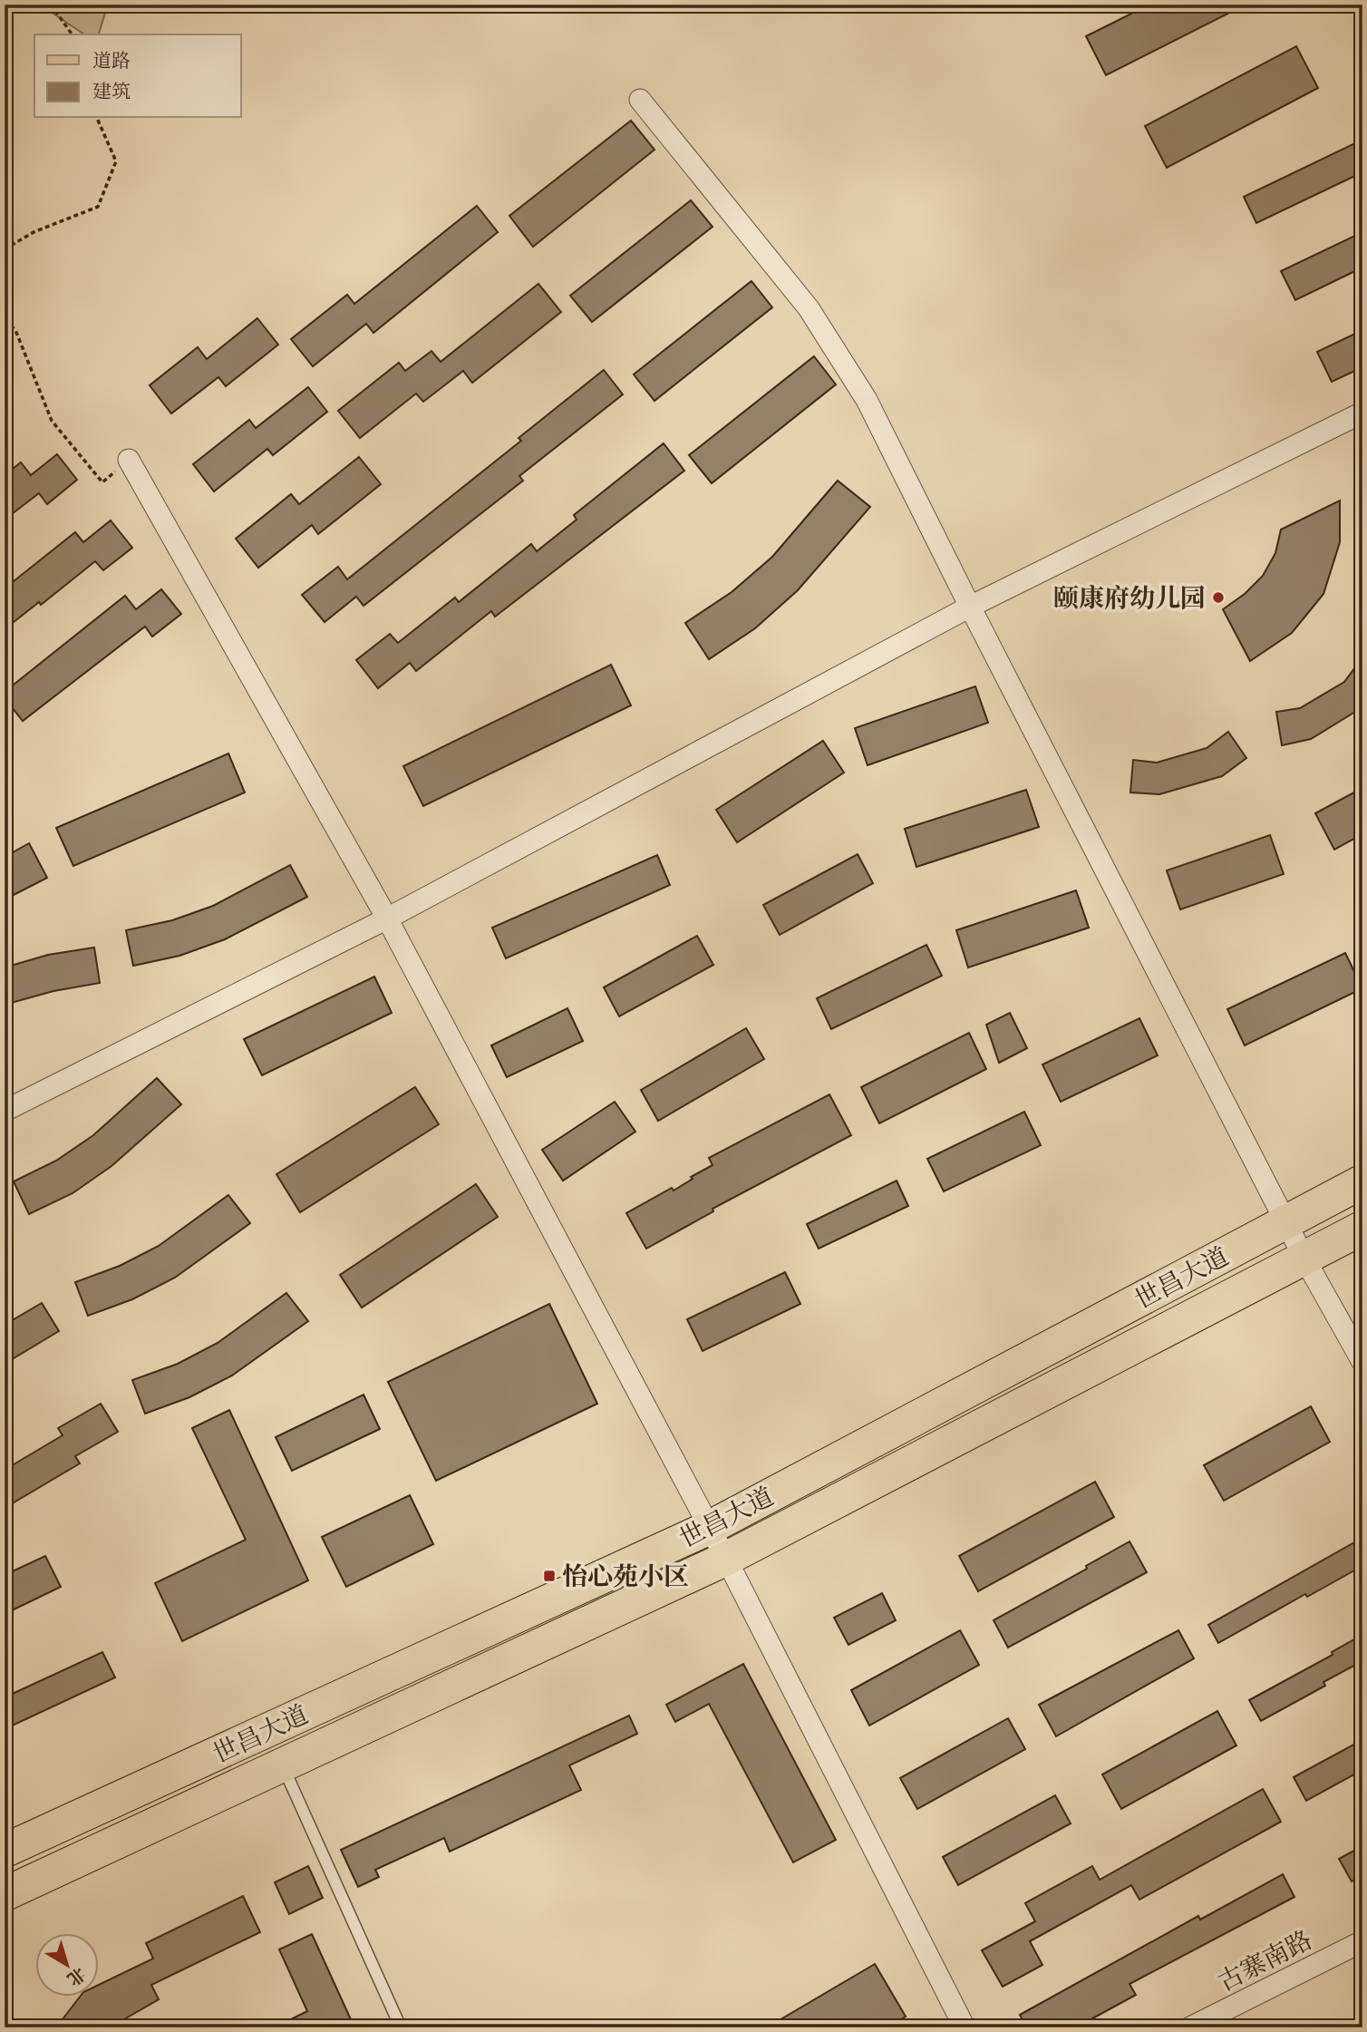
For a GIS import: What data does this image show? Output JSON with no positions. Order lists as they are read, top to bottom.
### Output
{
  "streets": {
    "main road": ["世昌大道"],
    "street": ["古寨南路"]
  },
  "places": {
    "other": ["颐康府幼儿园"],
    "transit": ["怡心苑小区"]
  },
  "legend": ["道路", "建筑"],
  "north": "bottom right"
}
